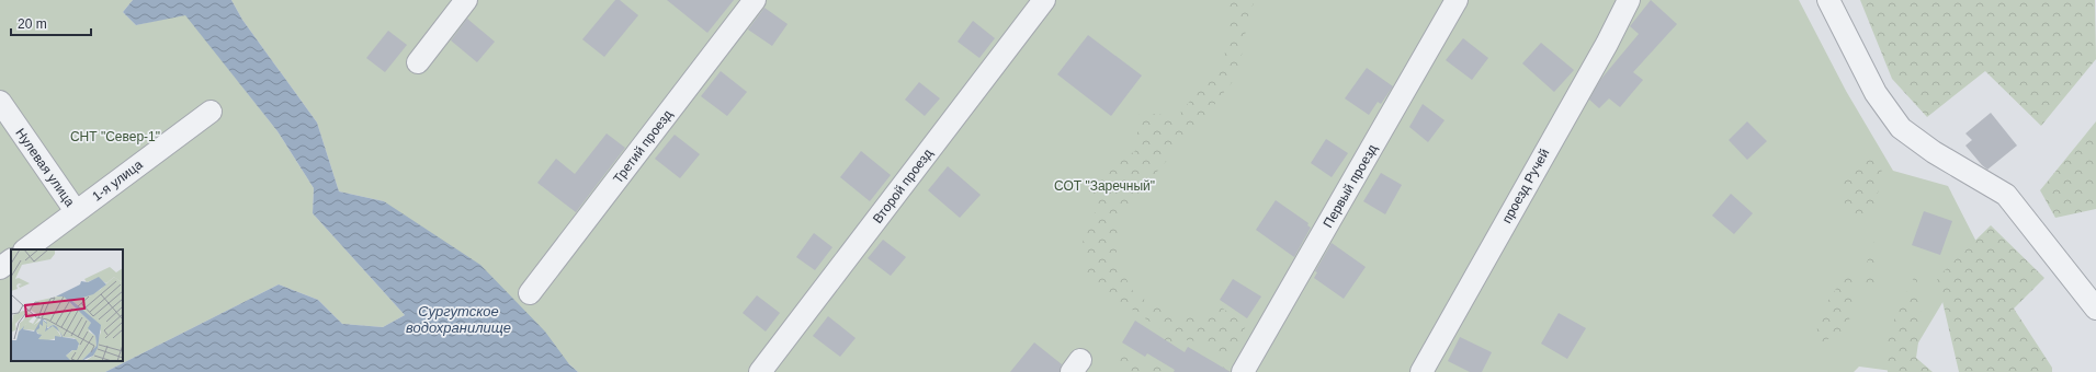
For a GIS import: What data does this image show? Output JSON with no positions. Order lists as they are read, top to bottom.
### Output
{
  "streets": {
    "street": [
      "Третий проезд",
      "Нулевая улица",
      "1-я улица",
      "Второй проезд",
      "Первый проезд",
      "проезд Ручей"
    ]
  },
  "crossings": [
    ["Нулевая улица", "1-я улица"]
  ],
  "water": ["Сургутское водохранилище"],
  "parks": ["СНТ \"Север-1\"", "СОТ \"Заречный\""],
  "scale_bar": "20 m"
}
